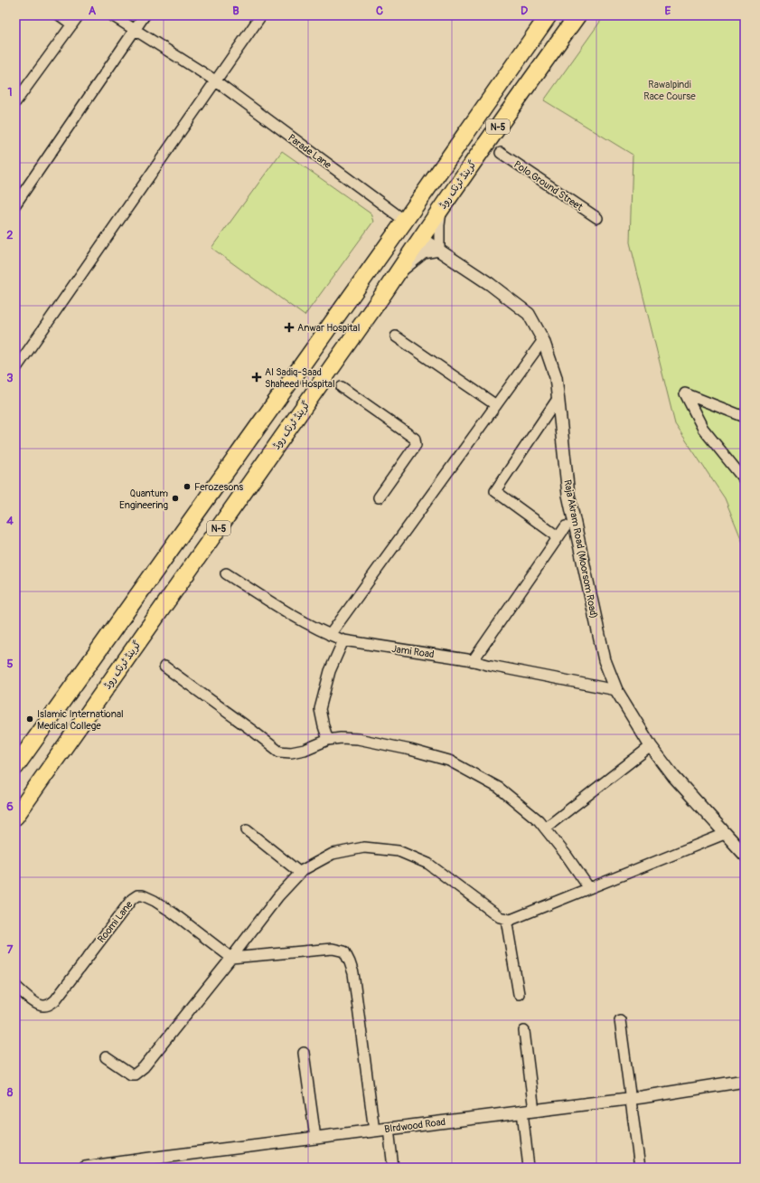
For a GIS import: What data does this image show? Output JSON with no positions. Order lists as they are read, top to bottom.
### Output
{
  "streets": {
    "highway": ["N-5", "گرینڈ ٹرنک روڈ"],
    "street": [
      "Parade Lane",
      "Polo Ground Street",
      "Raja Akram Road (Moorsom Road)",
      "Jami Road",
      "Roomi Lane",
      "BIrdwood Road"
    ]
  },
  "crossings": [
    ["N-5", "Parade Lane"],
    ["گرینڈ ٹرنک روڈ", "Raja Akram Road (Moorsom Road)"],
    ["Raja Akram Road (Moorsom Road)", "Jami Road"]
  ],
  "parks": ["Rawalpindi Race Course"],
  "places": {
    "health": ["Anwar Hospital", "Al Sadiq-Saad Shaheed Hospital"],
    "other": ["Ferozesons", "Quantum Engineering", "Islamic International Medical College"]
  },
  "grid": {
    "columns": [
      "A",
      "B",
      "C",
      "D",
      "E"
    ],
    "rows": [
      "1",
      "2",
      "3",
      "4",
      "5",
      "6",
      "7",
      "8"
    ]
  }
}
